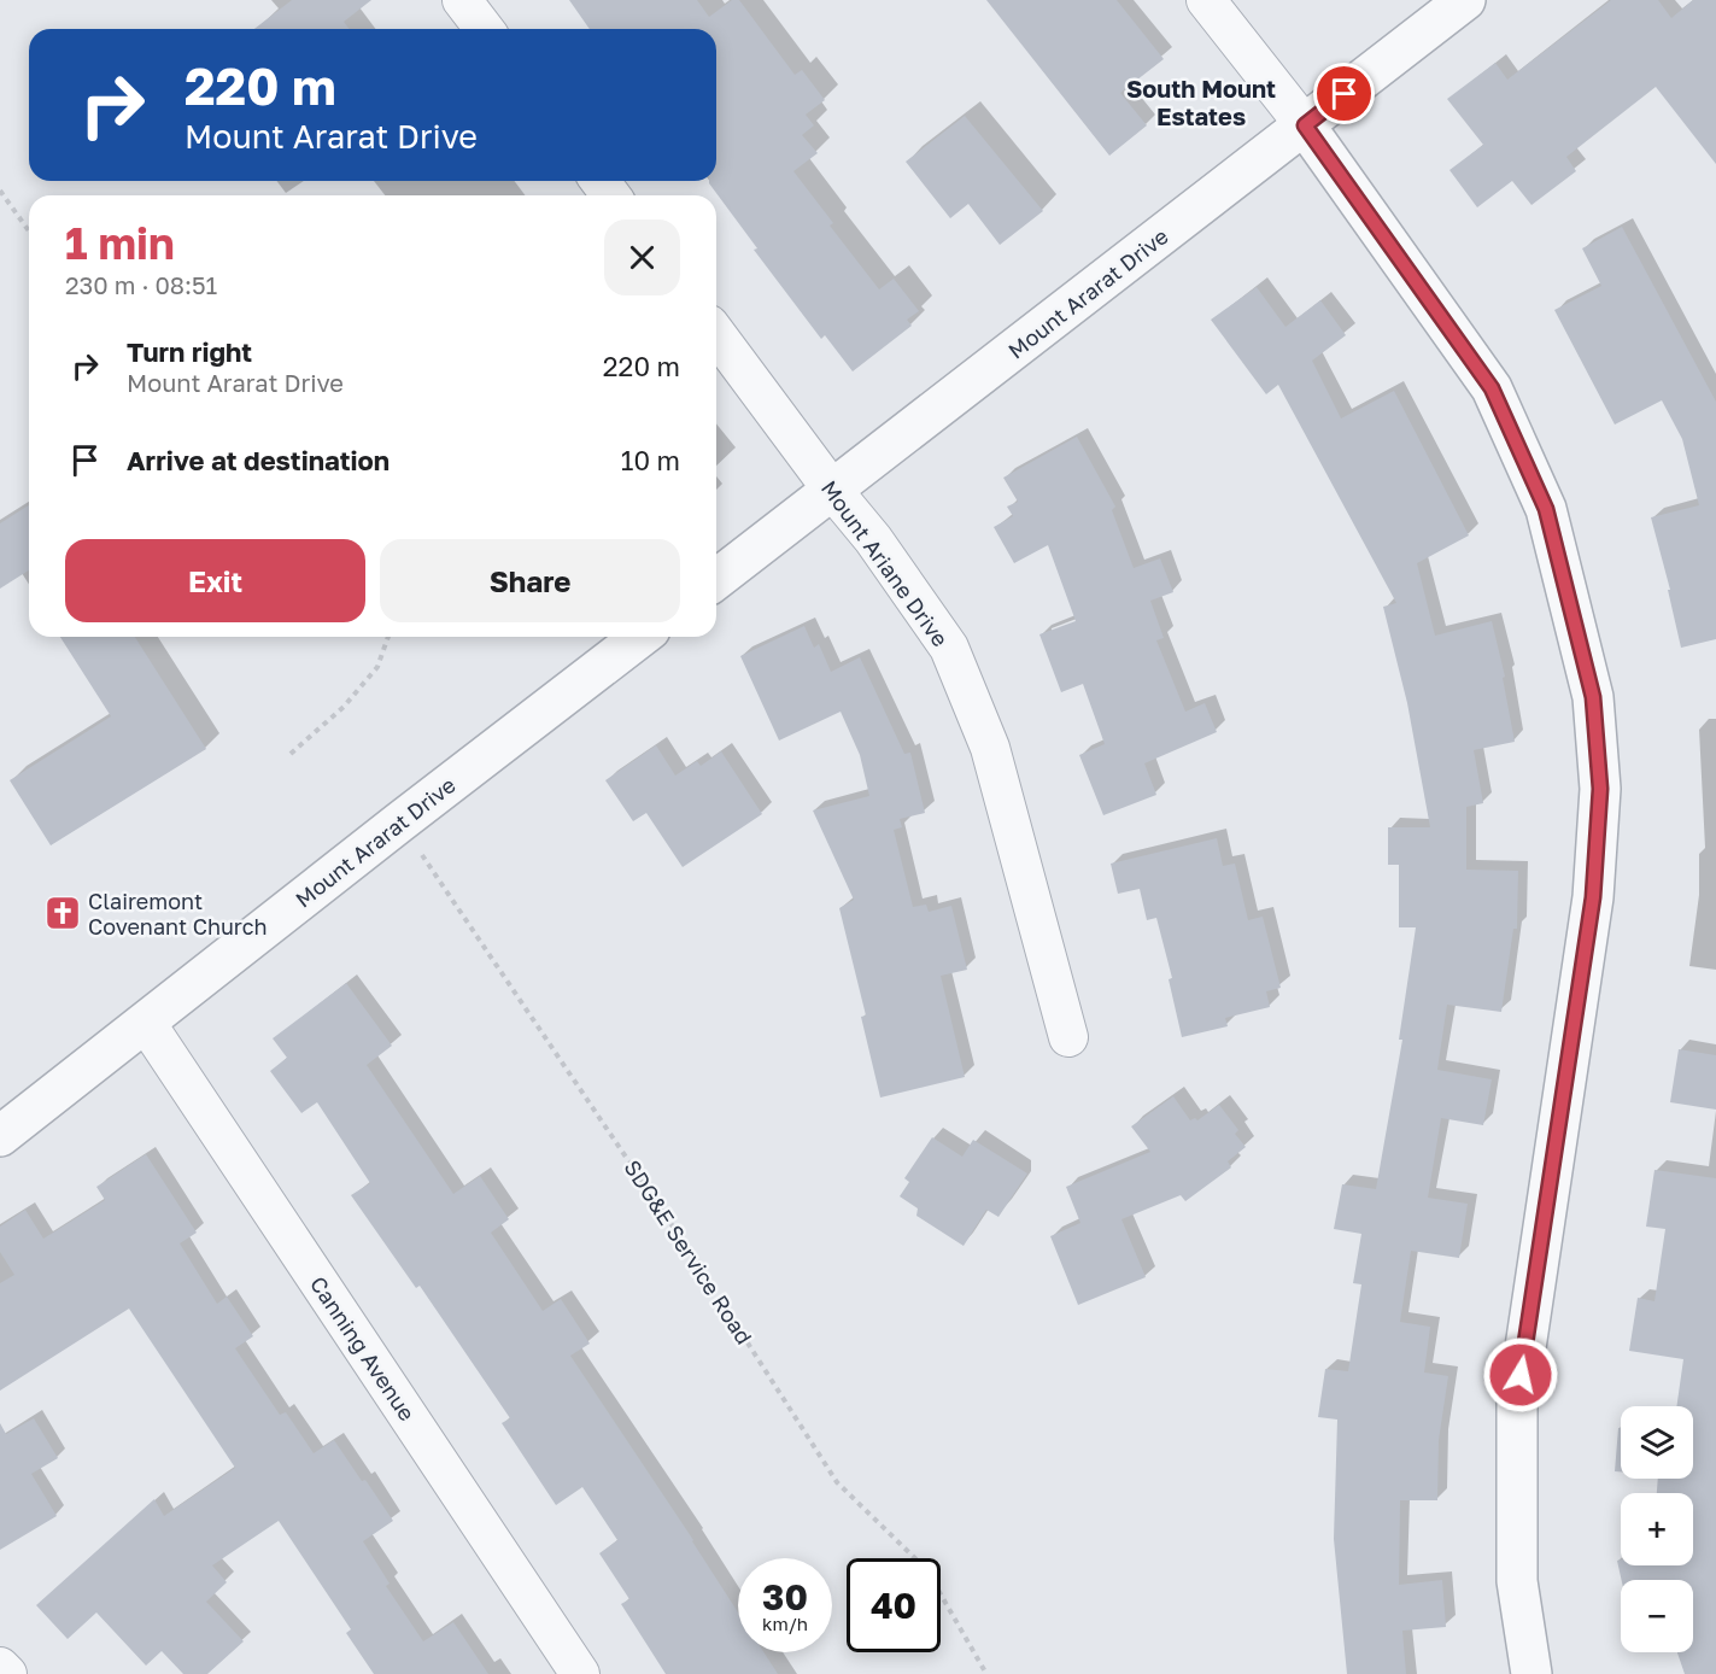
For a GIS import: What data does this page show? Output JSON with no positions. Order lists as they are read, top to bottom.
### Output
{
  "streets": {
    "street": ["Mount Ararat Drive", "Mount Ariane Drive", "Canning Avenue"],
    "path": ["SDG&E Service Road"]
  },
  "crossings": [
    ["Mount Ararat Drive", "Mount Ariane Drive"],
    ["Mount Ararat Drive", "SDG&E Service Road"],
    ["Mount Ararat Drive", "Canning Avenue"]
  ],
  "districts": ["South Mount Estates"],
  "places": {
    "church": ["Clairemont Covenant Church"]
  },
  "page": {
    "turn": ["220 m", "Mount Ararat Drive"],
    "heading": ["1 min", "230 m · 08:51"],
    "list": [
      {
        "name": "Turn right",
        "note": "Mount Ararat Drive",
        "value": "220 m"
      },
      {
        "name": "Arrive at destination",
        "value": "10 m"
      }
    ],
    "buttons": ["Exit", "Share"],
    "map_buttons": ["+", "−"],
    "speed": "30 km/h",
    "limit": "40"
  }
}
